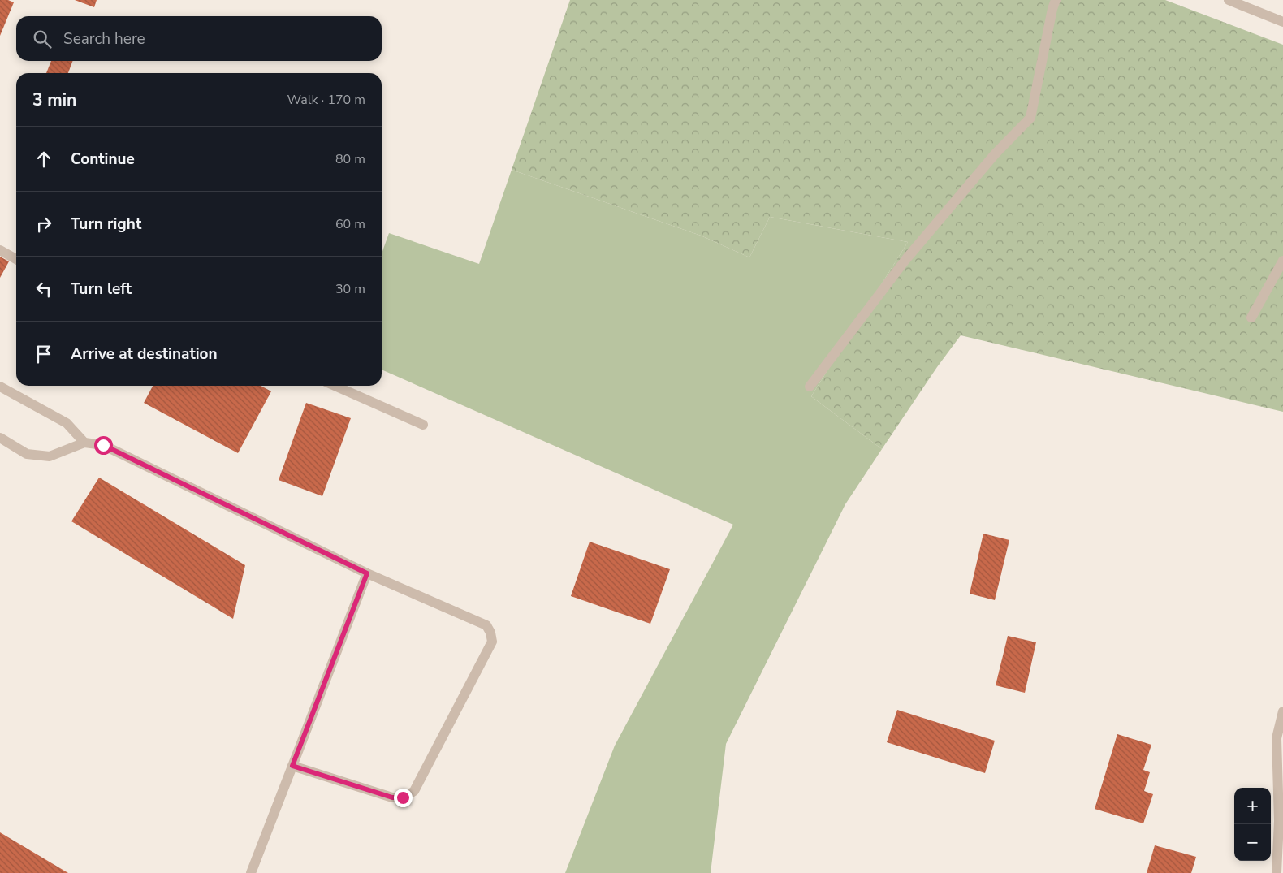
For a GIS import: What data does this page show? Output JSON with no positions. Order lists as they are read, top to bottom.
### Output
{
  "page": {
    "search": "Search here",
    "heading": ["3 min", "Walk · 170 m"],
    "list": [
      ["Continue", "80 m"],
      ["Turn right", "60 m"],
      ["Turn left", "30 m"],
      "Arrive at destination"
    ],
    "map_buttons": ["+", "−"]
  }
}
